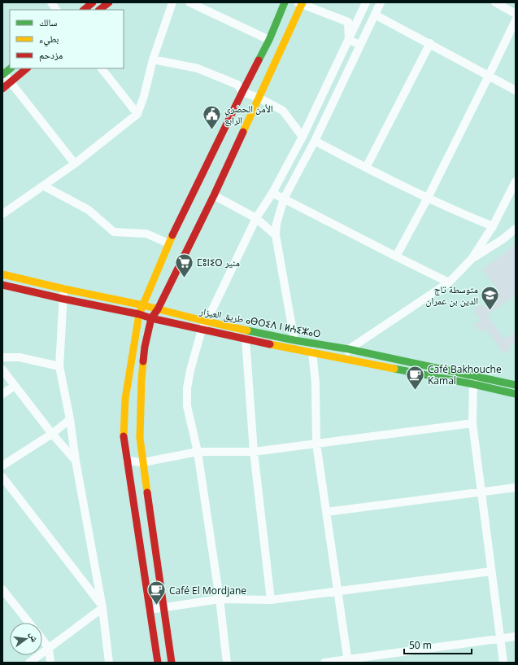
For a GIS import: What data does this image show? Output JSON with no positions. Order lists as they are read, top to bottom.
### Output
{
  "streets": {
    "main road": ["طريق العيزار ⴰⴱⵔⵉⴷ ⵏ ⵍⵄⵉⵣⴰⵔ"]
  },
  "places": {
    "public building": ["الأمن الحضري الرابع"],
    "supermarket": ["ⵎⵓⵏⵉⵔ منير"],
    "school or university": ["متوسطة تاج الدين بن عمران"],
    "cafe": ["Café Bakhouche Kamal", "Café El Mordjane"]
  },
  "legend": ["سالك", "بطيء", "مزدحم"],
  "scale_bar": "50 m",
  "north": "right"
}
